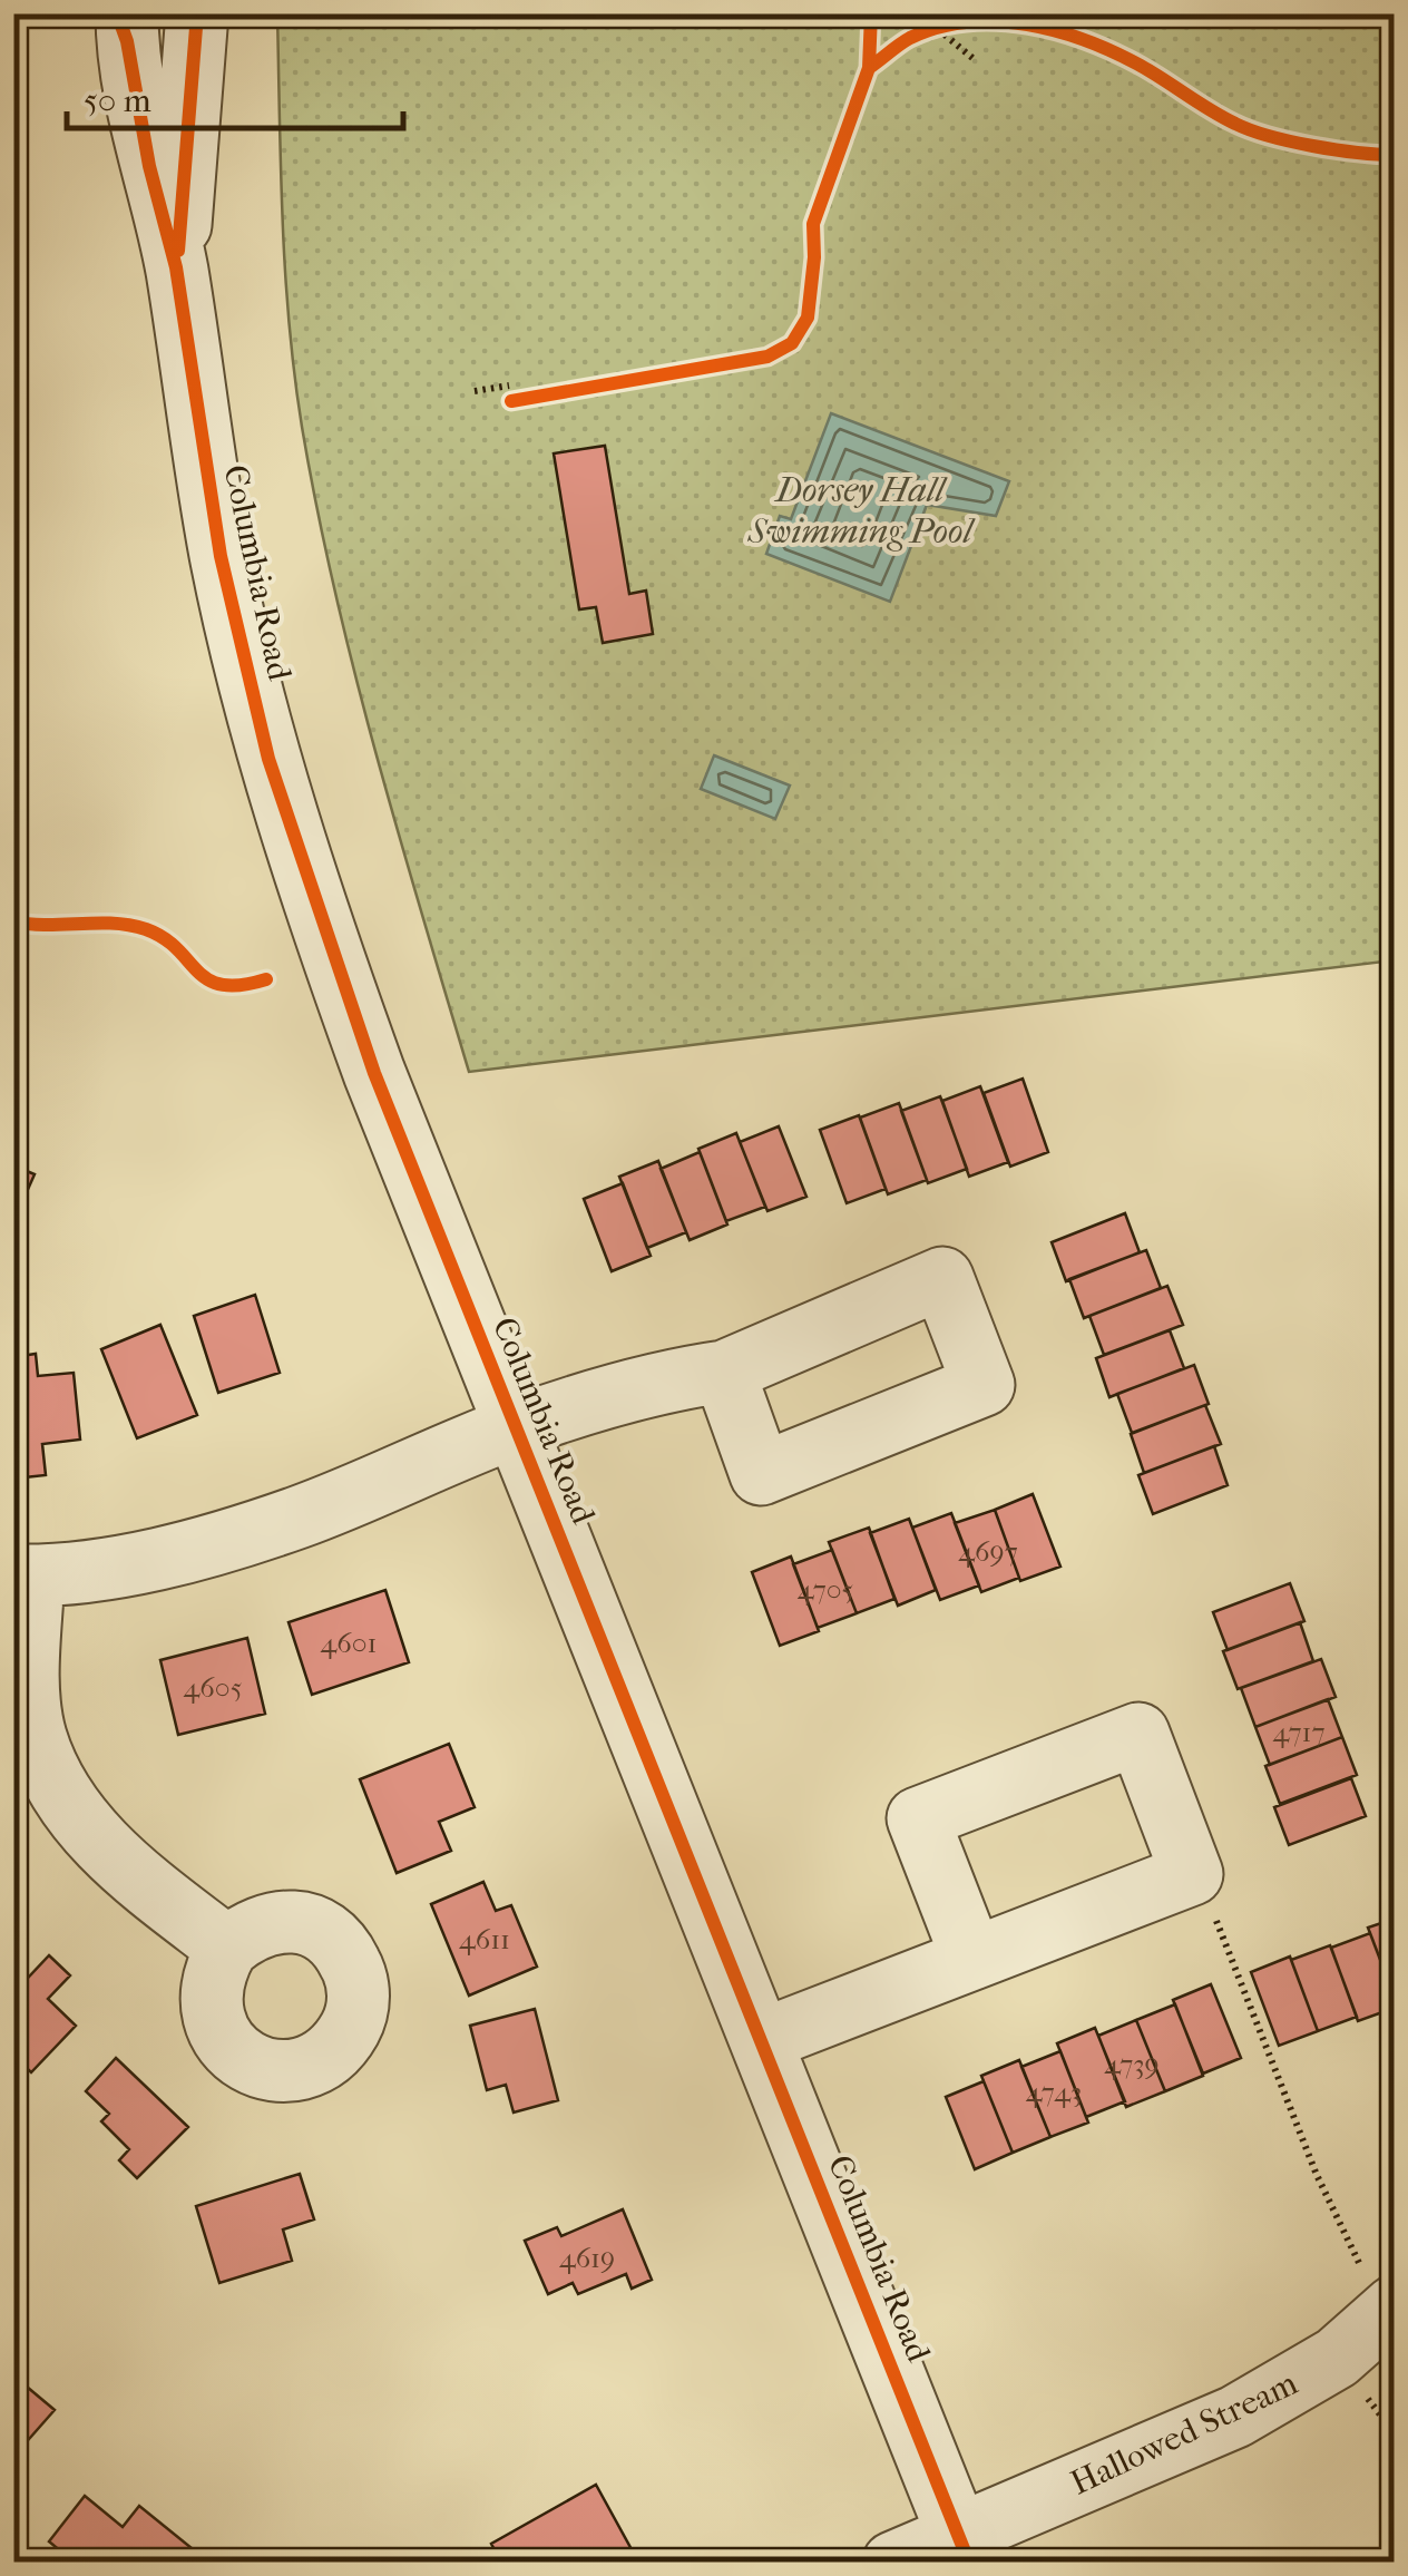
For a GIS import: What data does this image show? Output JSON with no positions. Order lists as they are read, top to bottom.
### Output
{
  "streets": {
    "street": ["Columbia Road", "Hallowed Stream"]
  },
  "crossings": [
    ["Columbia Road", "Hallowed Stream"]
  ],
  "water": ["Dorsey Hall Swimming Pool"],
  "house_numbers": [
    "4697",
    "4705",
    "4601",
    "4605",
    "4717",
    "4611",
    "4739",
    "4743",
    "4619"
  ],
  "scale_bar": "50 m"
}
